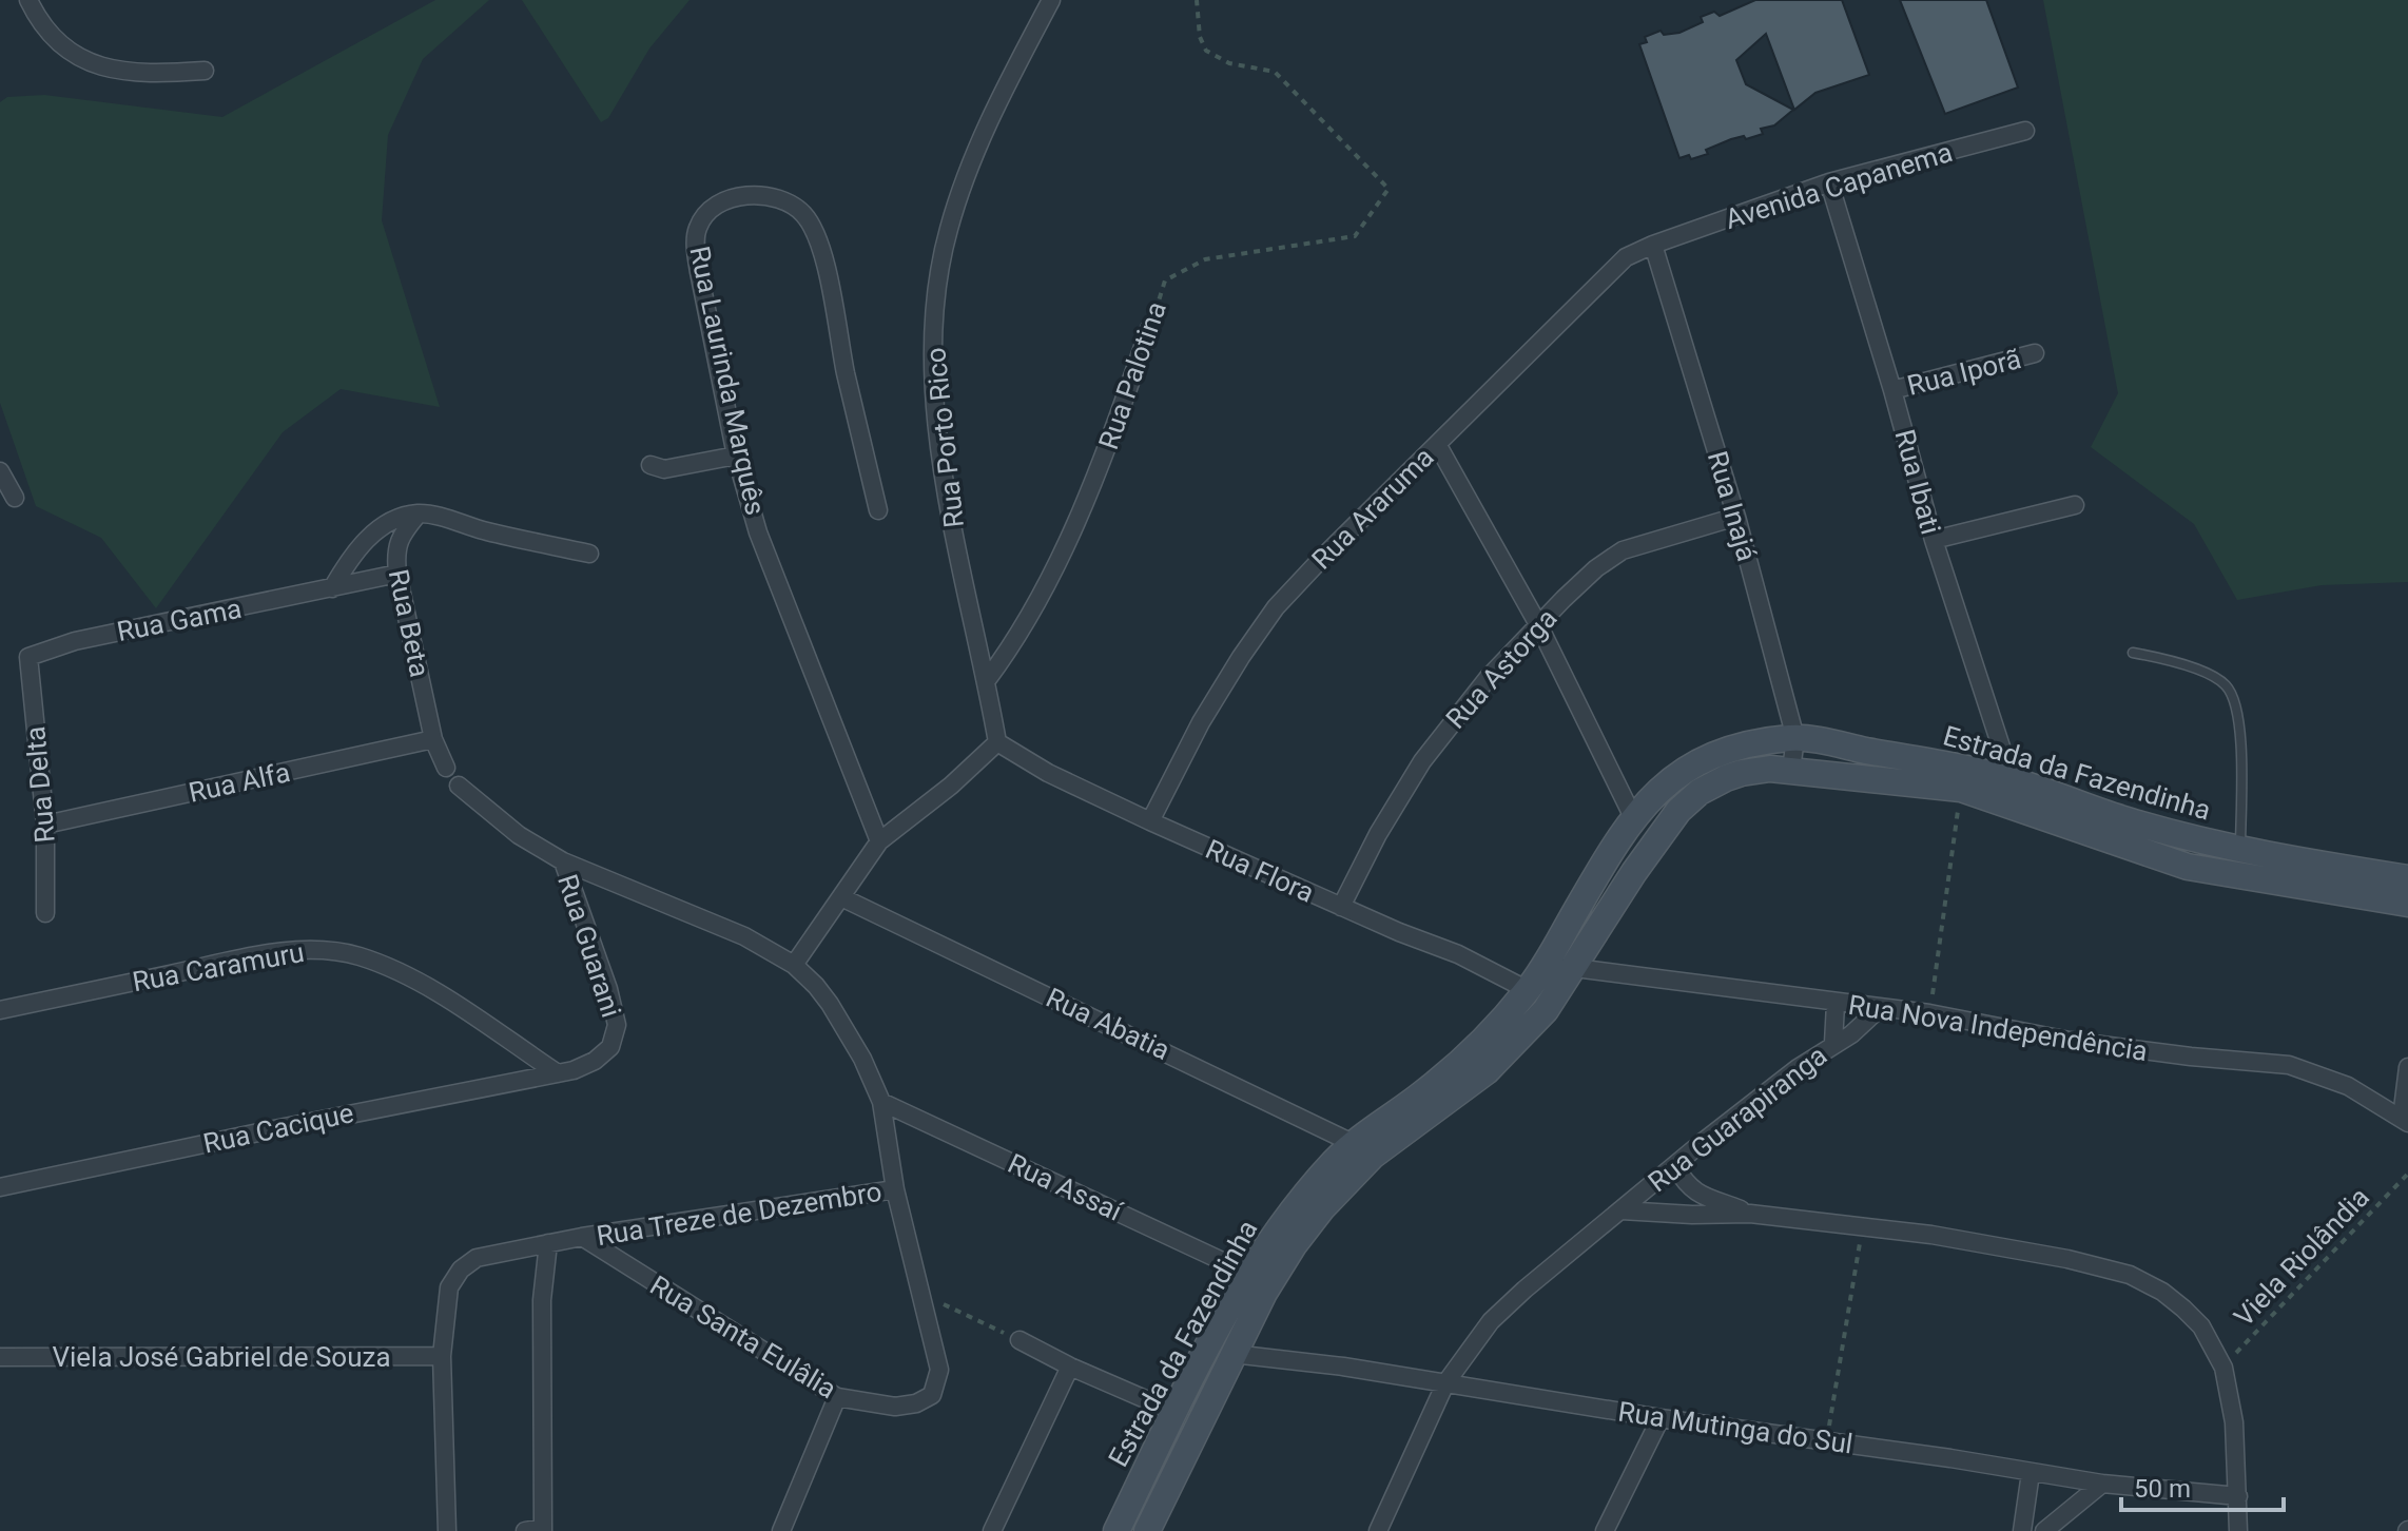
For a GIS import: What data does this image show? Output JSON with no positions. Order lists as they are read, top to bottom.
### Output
{
  "streets": {
    "main road": ["Estrada da Fazendinha"],
    "street": [
      "Avenida Capanema",
      "Rua Iporã",
      "Rua Palotina",
      "Rua Laurinda Marquês",
      "Rua Porto Rico",
      "Rua Ibati",
      "Rua Inajá",
      "Rua Araruma",
      "Rua Gama",
      "Rua Beta",
      "Rua Astorga",
      "Rua Alfa",
      "Rua Delta",
      "Rua Flora",
      "Rua Guarani",
      "Rua Caramuru",
      "Rua Abatia",
      "Rua Nova Independência",
      "Rua Guarapiranga",
      "Rua Cacique",
      "Rua Assaí",
      "Rua Treze de Dezembro",
      "Rua Santa Eulâlia",
      "Viela José Gabriel de Souza",
      "Rua Mutinga do Sul"
    ],
    "path": ["Viela Riolândia"]
  },
  "crossings": [
    ["Avenida Capanema", "Rua Ibati"],
    ["Avenida Capanema", "Rua Inajá"],
    ["Avenida Capanema", "Rua Araruma"],
    ["Rua Iporã", "Rua Ibati"],
    ["Rua Palotina", "Rua Porto Rico"],
    ["Rua Porto Rico", "Rua Flora"],
    ["Rua Ibati", "Estrada da Fazendinha"],
    ["Rua Inajá", "Rua Araruma"],
    ["Rua Inajá", "Rua Astorga"],
    ["Rua Inajá", "Estrada da Fazendinha"],
    ["Rua Araruma", "Rua Flora"],
    ["Rua Gama", "Rua Beta"],
    ["Rua Gama", "Rua Delta"],
    ["Rua Beta", "Rua Alfa"],
    ["Rua Astorga", "Rua Flora"],
    ["Estrada da Fazendinha", "Rua Flora"],
    ["Estrada da Fazendinha", "Rua Abatia"],
    ["Estrada da Fazendinha", "Rua Nova Independência"],
    ["Estrada da Fazendinha", "Rua Assaí"],
    ["Estrada da Fazendinha", "Rua Mutinga do Sul"],
    ["Rua Alfa", "Rua Delta"],
    ["Rua Guarani", "Rua Caramuru"],
    ["Rua Guarani", "Rua Cacique"],
    ["Rua Guarani", "Rua Santa Eulâlia"],
    ["Rua Caramuru", "Rua Cacique"],
    ["Rua Nova Independência", "Rua Guarapiranga"],
    ["Rua Guarapiranga", "Rua Mutinga do Sul"],
    ["Rua Assaí", "Rua Santa Eulâlia"],
    ["Rua Treze de Dezembro", "Rua Santa Eulâlia"]
  ],
  "scale_bar": "50 m"
}
